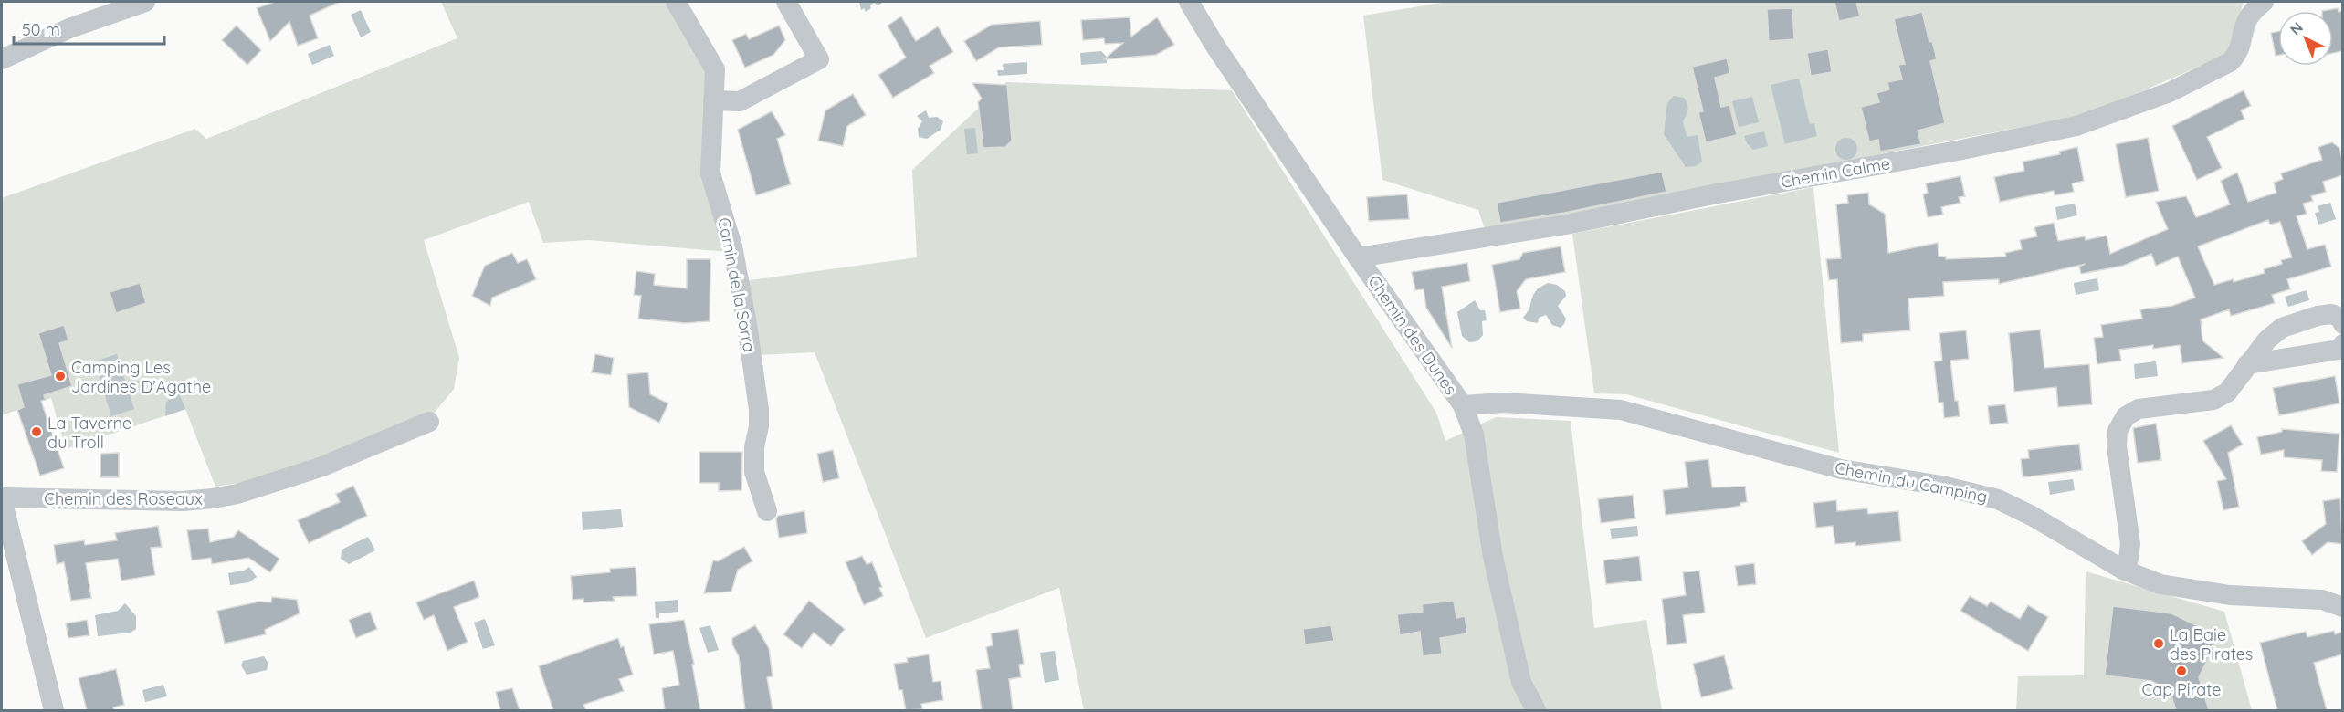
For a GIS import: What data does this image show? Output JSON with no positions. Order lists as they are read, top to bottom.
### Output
{
  "streets": {
    "street": [
      "Chemin Calme",
      "Camin de la Sorra",
      "Chemin des Dunes",
      "Chemin du Camping",
      "Chemin des Roseaux"
    ]
  },
  "crossings": [
    ["Chemin Calme", "Chemin des Dunes"],
    ["Chemin des Dunes", "Chemin du Camping"]
  ],
  "places": [
    "Camping Les Jardines D’Agathe",
    "La Taverne du Troll",
    "La Baie des Pirates",
    "Cap Pirate"
  ],
  "scale_bar": "50 m",
  "north": "top left"
}
